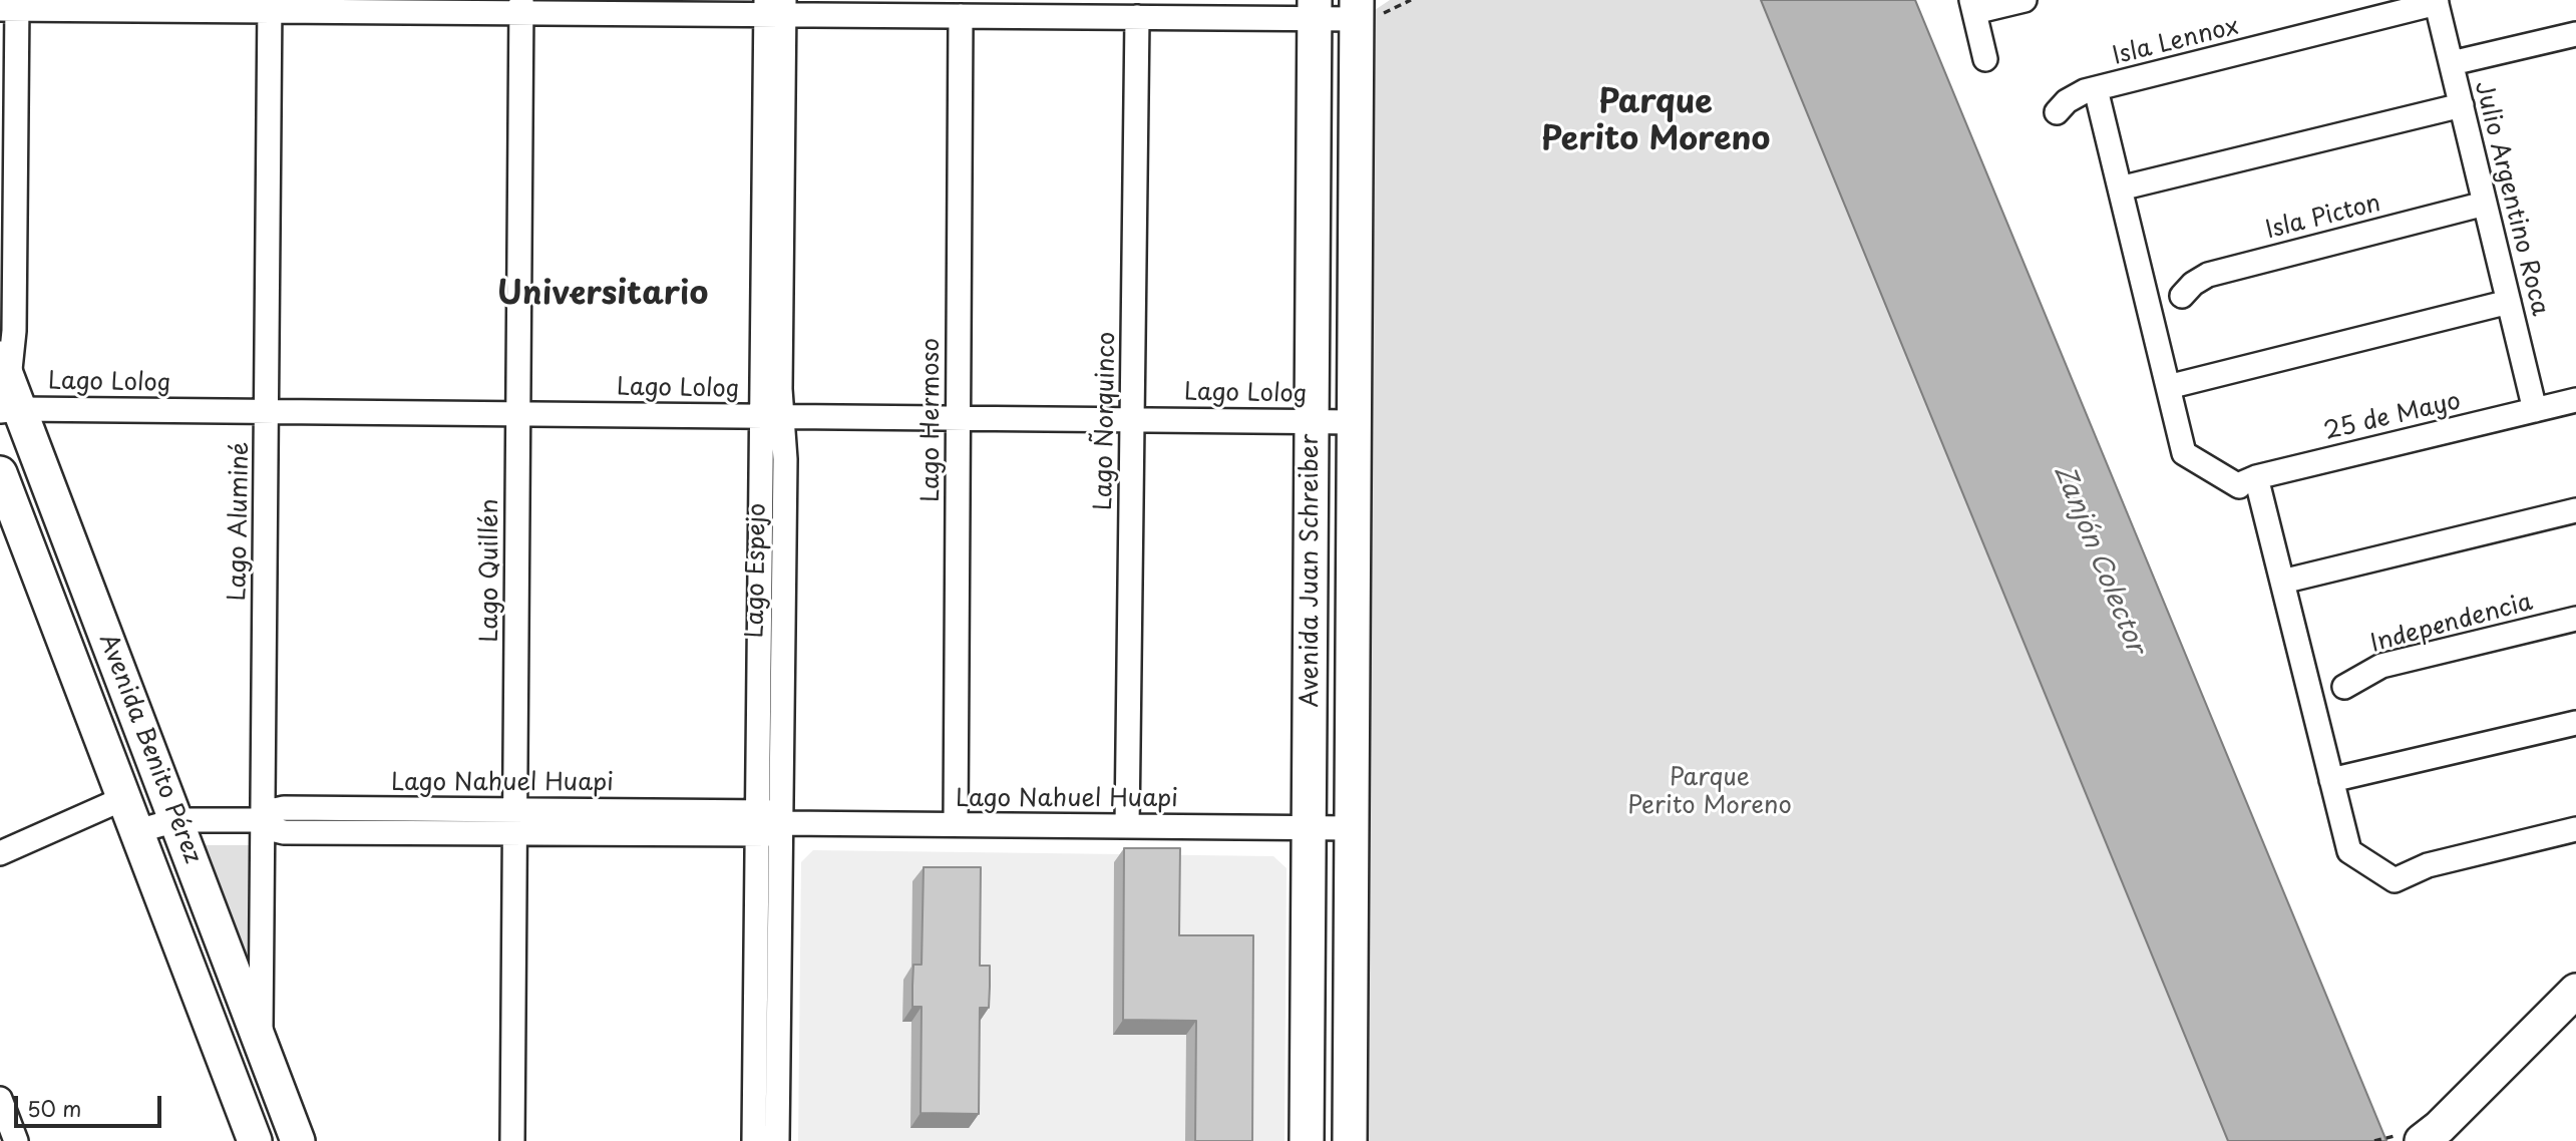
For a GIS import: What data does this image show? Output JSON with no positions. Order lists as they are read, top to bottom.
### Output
{
  "streets": {
    "main road": ["Avenida Juan Schreiber", "Avenida Benito Pérez"],
    "street": [
      "Isla Lennox",
      "Julio Argentino Roca",
      "Isla Picton",
      "Lago Lolog",
      "25 de Mayo",
      "Lago Hermoso",
      "Lago Ñorquinco",
      "Lago Aluminé",
      "Lago Quillén",
      "Lago Espejo",
      "Independencia",
      "Lago Nahuel Huapi"
    ]
  },
  "crossings": [
    ["Isla Lennox", "Julio Argentino Roca"],
    ["Julio Argentino Roca", "Isla Picton"],
    ["Julio Argentino Roca", "25 de Mayo"],
    ["Lago Lolog", "Lago Hermoso"],
    ["Lago Lolog", "Lago Ñorquinco"],
    ["Lago Lolog", "Lago Aluminé"],
    ["Lago Lolog", "Lago Quillén"],
    ["Lago Lolog", "Lago Espejo"],
    ["Lago Lolog", "Avenida Juan Schreiber"],
    ["Lago Lolog", "Avenida Benito Pérez"],
    ["Lago Hermoso", "Lago Nahuel Huapi"],
    ["Lago Ñorquinco", "Lago Nahuel Huapi"],
    ["Lago Aluminé", "Avenida Benito Pérez"],
    ["Lago Aluminé", "Lago Nahuel Huapi"],
    ["Lago Quillén", "Lago Nahuel Huapi"],
    ["Lago Espejo", "Lago Nahuel Huapi"],
    ["Avenida Juan Schreiber", "Lago Nahuel Huapi"],
    ["Avenida Benito Pérez", "Lago Nahuel Huapi"]
  ],
  "districts": ["Parque Perito Moreno", "Universitario"],
  "water": ["Zanjón Colector"],
  "parks": ["Parque Perito Moreno"],
  "scale_bar": "50 m"
}
